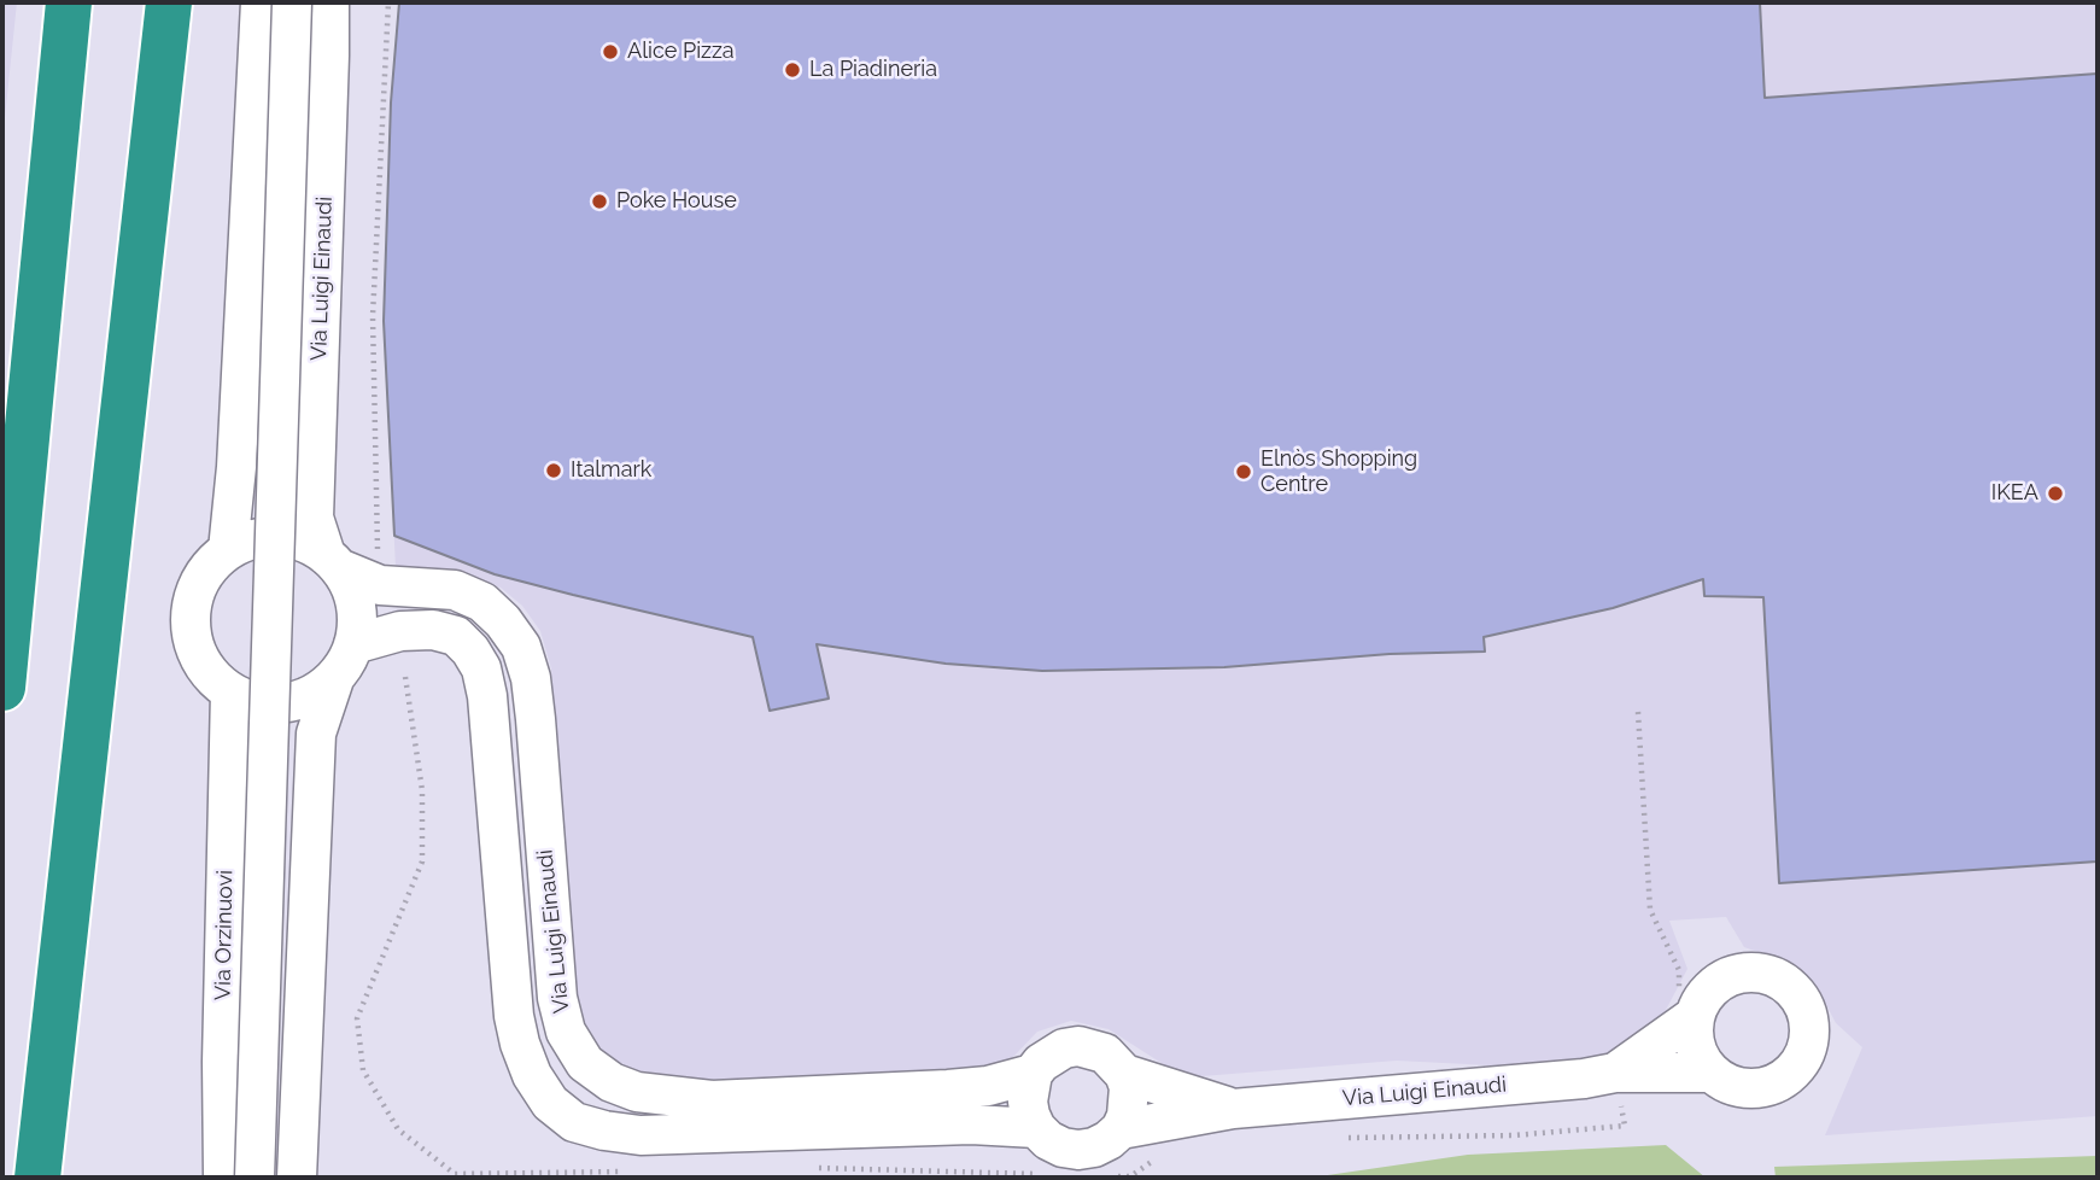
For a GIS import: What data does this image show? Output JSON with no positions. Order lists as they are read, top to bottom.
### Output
{
  "streets": {
    "street": ["Via Luigi Einaudi", "Via Orzinuovi"]
  },
  "crossings": [
    ["Via Luigi Einaudi", "Via Orzinuovi"]
  ],
  "places": [
    "Alice Pizza",
    "La Piadineria",
    "Poke House",
    "Italmark",
    "Elnòs Shopping Centre",
    "IKEA"
  ]
}
